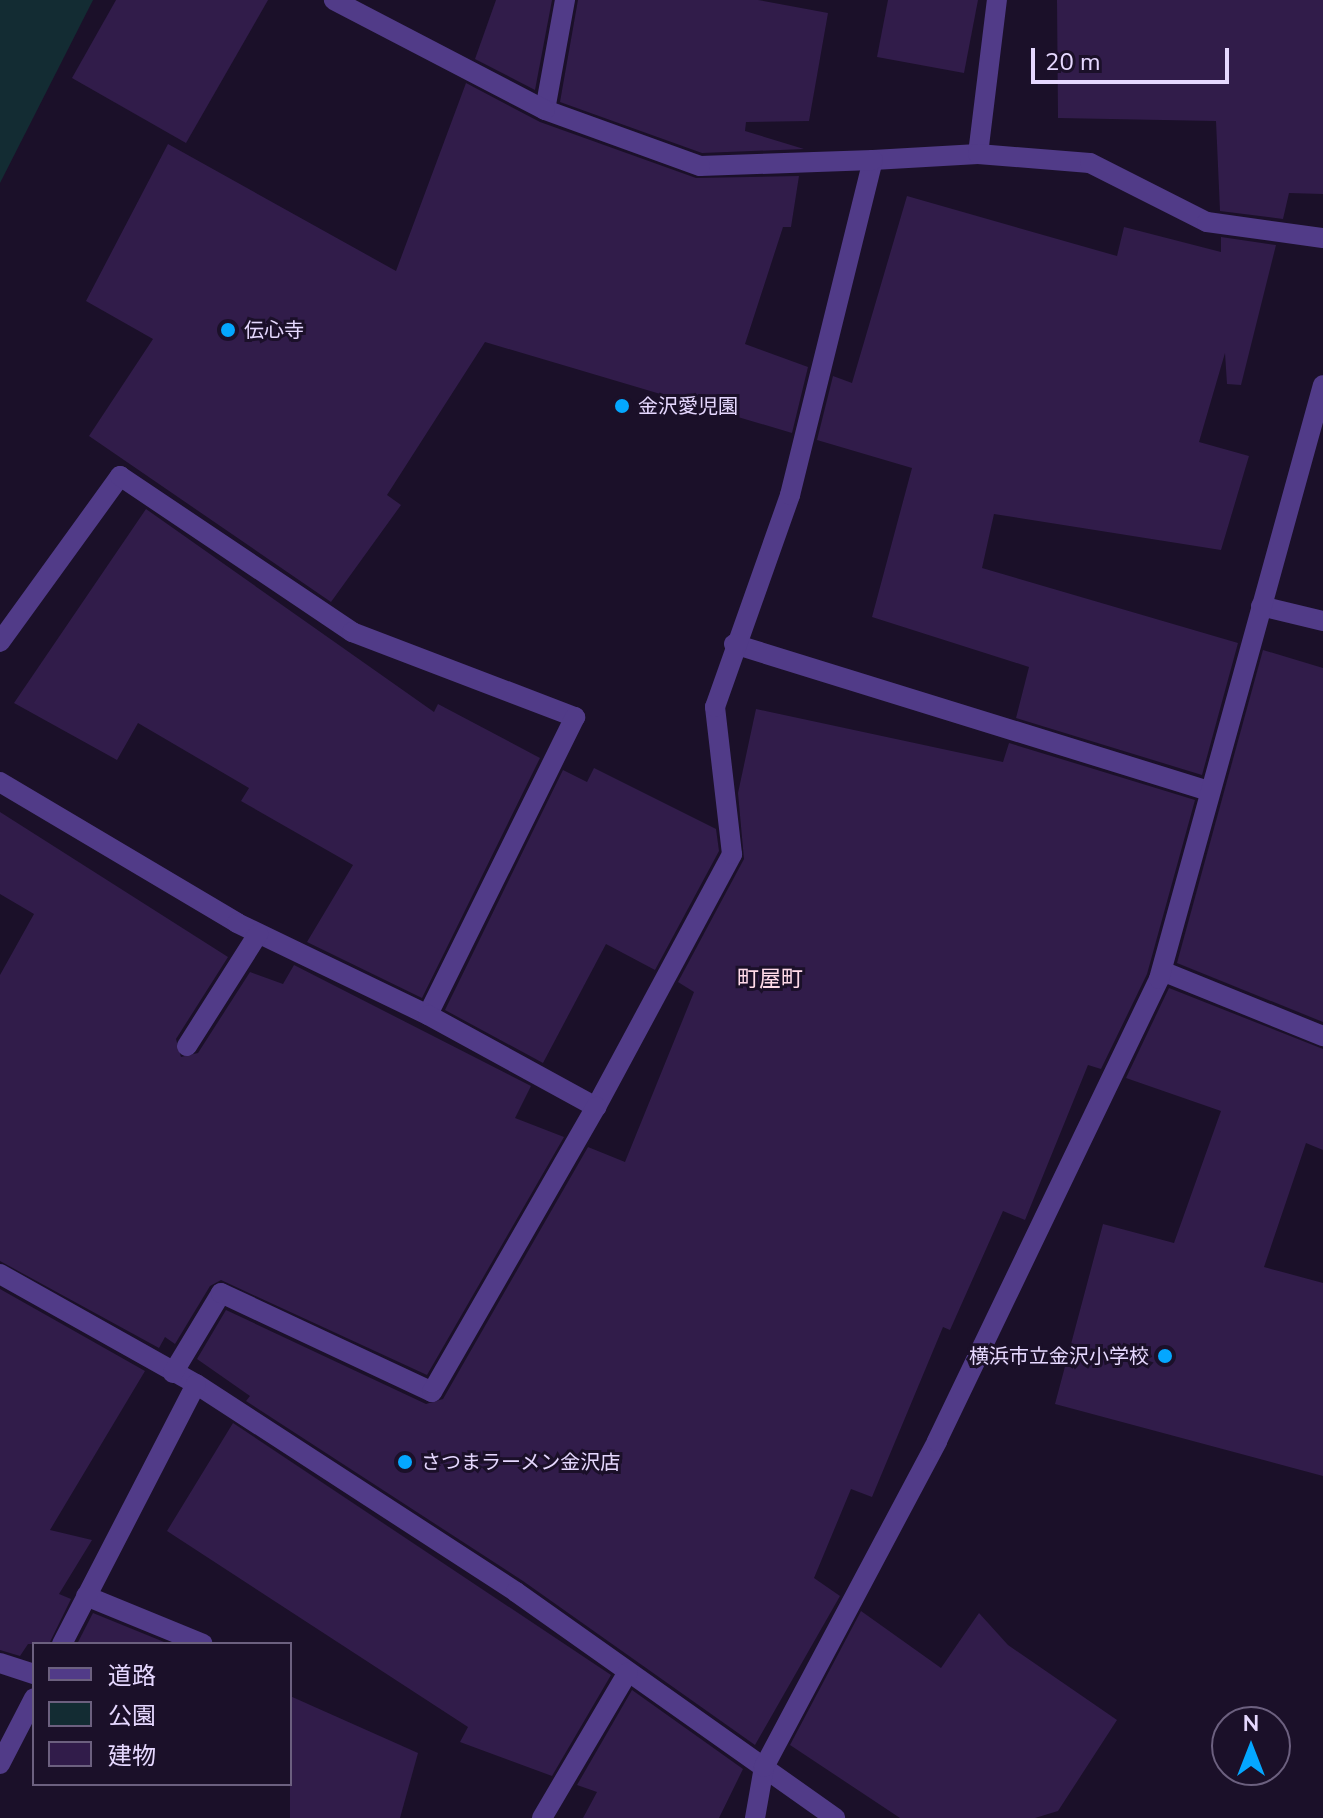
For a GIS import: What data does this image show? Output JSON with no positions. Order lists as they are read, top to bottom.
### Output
{
  "districts": ["町屋町"],
  "places": [
    "伝心寺",
    "金沢愛児園",
    "横浜市立金沢小学校",
    "さつまラーメン金沢店"
  ],
  "legend": ["道路", "公園", "建物"],
  "scale_bar": "20 m",
  "north": "top"
}
